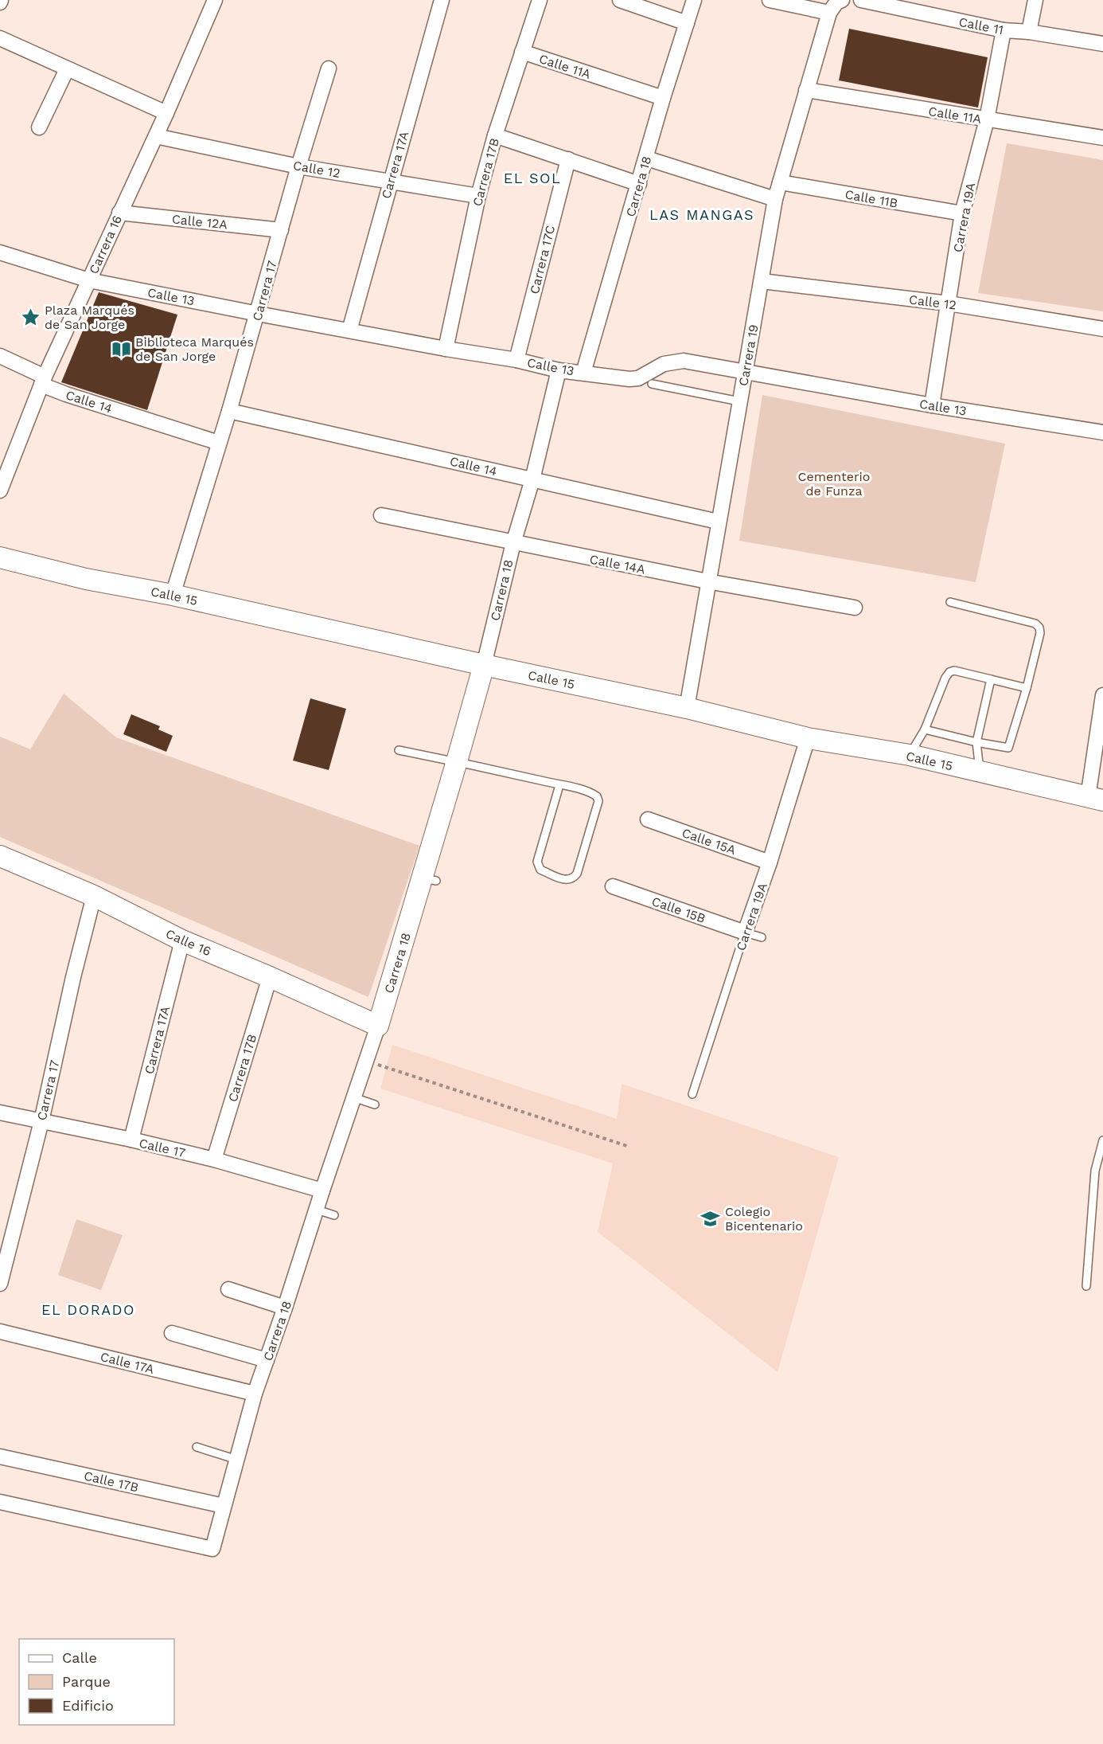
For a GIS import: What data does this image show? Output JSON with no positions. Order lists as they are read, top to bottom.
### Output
{
  "streets": {
    "street": [
      "Calle 11",
      "Calle 11A",
      "Carrera 17A",
      "Calle 12",
      "Carrera 17B",
      "Carrera 18",
      "Calle 11B",
      "Carrera 19A",
      "Calle 12A",
      "Carrera 16",
      "Carrera 17C",
      "Carrera 17",
      "Calle 13",
      "Carrera 19",
      "Calle 14",
      "Calle 14A",
      "Calle 15",
      "Calle 15A",
      "Calle 15B",
      "Calle 16",
      "Calle 17",
      "Calle 17A",
      "Calle 17B"
    ]
  },
  "crossings": [
    ["Calle 11", "Carrera 19A"],
    ["Calle 11A", "Carrera 17B"],
    ["Calle 11A", "Carrera 18"],
    ["Calle 11A", "Carrera 19A"],
    ["Calle 11A", "Carrera 19"],
    ["Carrera 17A", "Calle 12"],
    ["Carrera 17A", "Calle 13"],
    ["Carrera 17A", "Calle 16"],
    ["Carrera 17A", "Calle 17"],
    ["Calle 12", "Carrera 17B"],
    ["Calle 12", "Carrera 19A"],
    ["Calle 12", "Carrera 16"],
    ["Calle 12", "Carrera 17"],
    ["Calle 12", "Carrera 19"],
    ["Carrera 17B", "Calle 13"],
    ["Carrera 17B", "Calle 16"],
    ["Carrera 17B", "Calle 17"],
    ["Carrera 18", "Calle 13"],
    ["Carrera 18", "Calle 14"],
    ["Carrera 18", "Calle 14A"],
    ["Carrera 18", "Calle 15"],
    ["Carrera 18", "Calle 16"],
    ["Carrera 18", "Calle 17"],
    ["Carrera 18", "Calle 17A"],
    ["Carrera 18", "Calle 17B"],
    ["Calle 11B", "Carrera 19A"],
    ["Calle 11B", "Carrera 19"],
    ["Carrera 19A", "Calle 13"],
    ["Carrera 19A", "Calle 15"],
    ["Carrera 19A", "Calle 15A"],
    ["Carrera 19A", "Calle 15B"],
    ["Calle 12A", "Carrera 16"],
    ["Calle 12A", "Carrera 17"],
    ["Carrera 16", "Calle 13"],
    ["Carrera 16", "Calle 14"],
    ["Carrera 17C", "Calle 13"],
    ["Carrera 17", "Calle 13"],
    ["Carrera 17", "Calle 14"],
    ["Carrera 17", "Calle 15"],
    ["Carrera 17", "Calle 16"],
    ["Carrera 17", "Calle 17"],
    ["Calle 13", "Carrera 19"],
    ["Carrera 19", "Calle 14"],
    ["Carrera 19", "Calle 14A"],
    ["Carrera 19", "Calle 15"]
  ],
  "districts": ["EL SOL", "LAS MANGAS", "EL DORADO"],
  "parks": ["Cementerio de Funza"],
  "places": {
    "place": ["Plaza Marqués de San Jorge"],
    "library": ["Biblioteca Marqués de San Jorge"],
    "school or university": ["Colegio Bicentenario"]
  },
  "legend": ["Calle", "Parque", "Edificio"]
}
